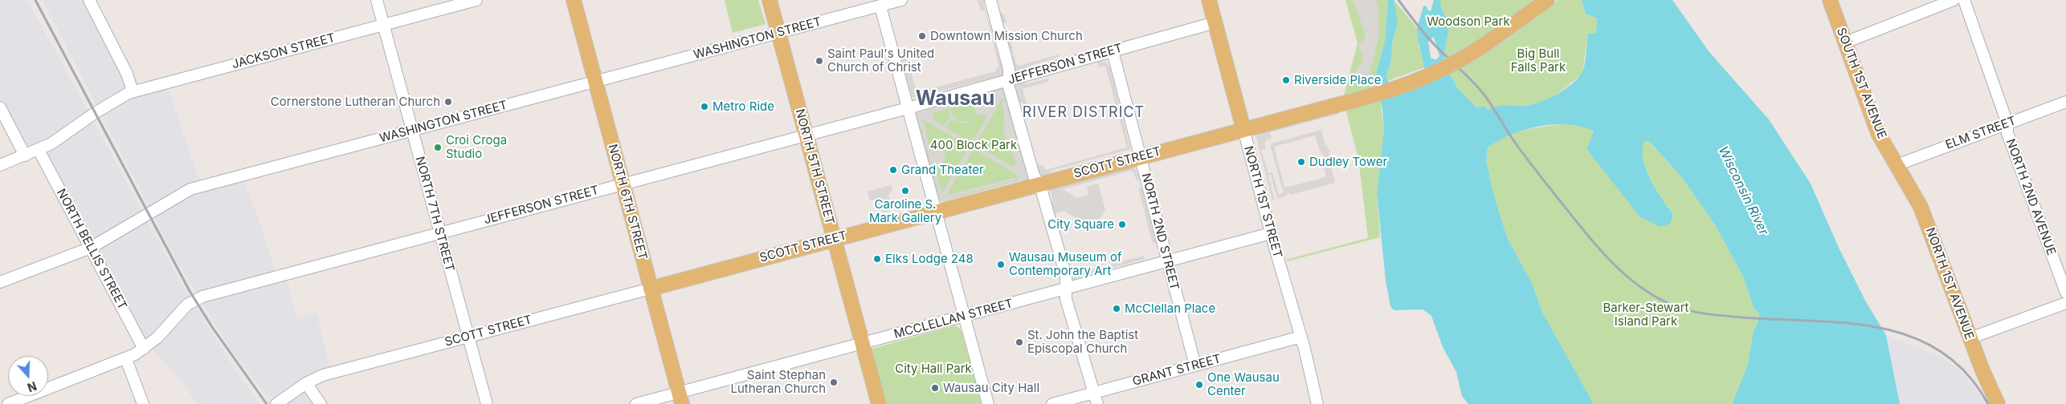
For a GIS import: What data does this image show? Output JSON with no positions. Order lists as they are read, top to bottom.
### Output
{
  "streets": {
    "main road": [
      "SOUTH 1ST AVENUE",
      "SCOTT STREET",
      "NORTH 5TH STREET",
      "NORTH 6TH STREET",
      "NORTH 1ST STREET",
      "NORTH 1ST AVENUE"
    ],
    "street": [
      "WASHINGTON STREET",
      "JACKSON STREET",
      "JEFFERSON STREET",
      "ELM STREET",
      "NORTH 2ND AVENUE",
      "NORTH 7TH STREET",
      "NORTH 2ND STREET",
      "NORTH BELLIS STREET",
      "MCCLELLAN STREET",
      "GRANT STREET"
    ]
  },
  "crossings": [
    ["WASHINGTON STREET", "NORTH 5TH STREET"],
    ["WASHINGTON STREET", "NORTH 6TH STREET"],
    ["WASHINGTON STREET", "NORTH 7TH STREET"],
    ["WASHINGTON STREET", "NORTH BELLIS STREET"],
    ["JACKSON STREET", "NORTH 7TH STREET"],
    ["JACKSON STREET", "NORTH BELLIS STREET"],
    ["JEFFERSON STREET", "NORTH 5TH STREET"],
    ["JEFFERSON STREET", "NORTH 6TH STREET"],
    ["JEFFERSON STREET", "NORTH 1ST STREET"],
    ["JEFFERSON STREET", "NORTH 7TH STREET"],
    ["JEFFERSON STREET", "NORTH 2ND STREET"],
    ["JEFFERSON STREET", "NORTH BELLIS STREET"],
    ["SOUTH 1ST AVENUE", "ELM STREET"],
    ["SOUTH 1ST AVENUE", "NORTH 1ST AVENUE"],
    ["ELM STREET", "NORTH 2ND AVENUE"],
    ["ELM STREET", "NORTH 1ST AVENUE"],
    ["SCOTT STREET", "NORTH 5TH STREET"],
    ["SCOTT STREET", "NORTH 6TH STREET"],
    ["SCOTT STREET", "NORTH 1ST STREET"],
    ["SCOTT STREET", "NORTH 7TH STREET"],
    ["SCOTT STREET", "NORTH 2ND STREET"],
    ["NORTH 5TH STREET", "MCCLELLAN STREET"],
    ["NORTH 6TH STREET", "MCCLELLAN STREET"],
    ["NORTH 1ST STREET", "MCCLELLAN STREET"],
    ["NORTH 1ST STREET", "GRANT STREET"],
    ["NORTH 2ND STREET", "MCCLELLAN STREET"],
    ["NORTH 2ND STREET", "GRANT STREET"]
  ],
  "districts": ["Wausau", "RIVER DISTRICT"],
  "water": ["Wisconsin River"],
  "parks": [
    "Woodson Park",
    "Big Bull Falls Park",
    "400 Block Park",
    "Barker-Stewart Island Park",
    "City Hall Park"
  ],
  "places": [
    "Downtown Mission Church",
    "Saint Paul's United Church of Christ",
    "Riverside Place",
    "Cornerstone Lutheran Church",
    "Metro Ride",
    "Croi Croga Studio",
    "Dudley Tower",
    "Grand Theater",
    "Caroline S. Mark Gallery",
    "City Square",
    "Elks Lodge 248",
    "Wausau Museum of Contemporary Art",
    "McClellan Place",
    "St. John the Baptist Episcopal Church",
    "Saint Stephan Lutheran Church",
    "One Wausau Center",
    "Wausau City Hall"
  ],
  "north": "bottom"
}
